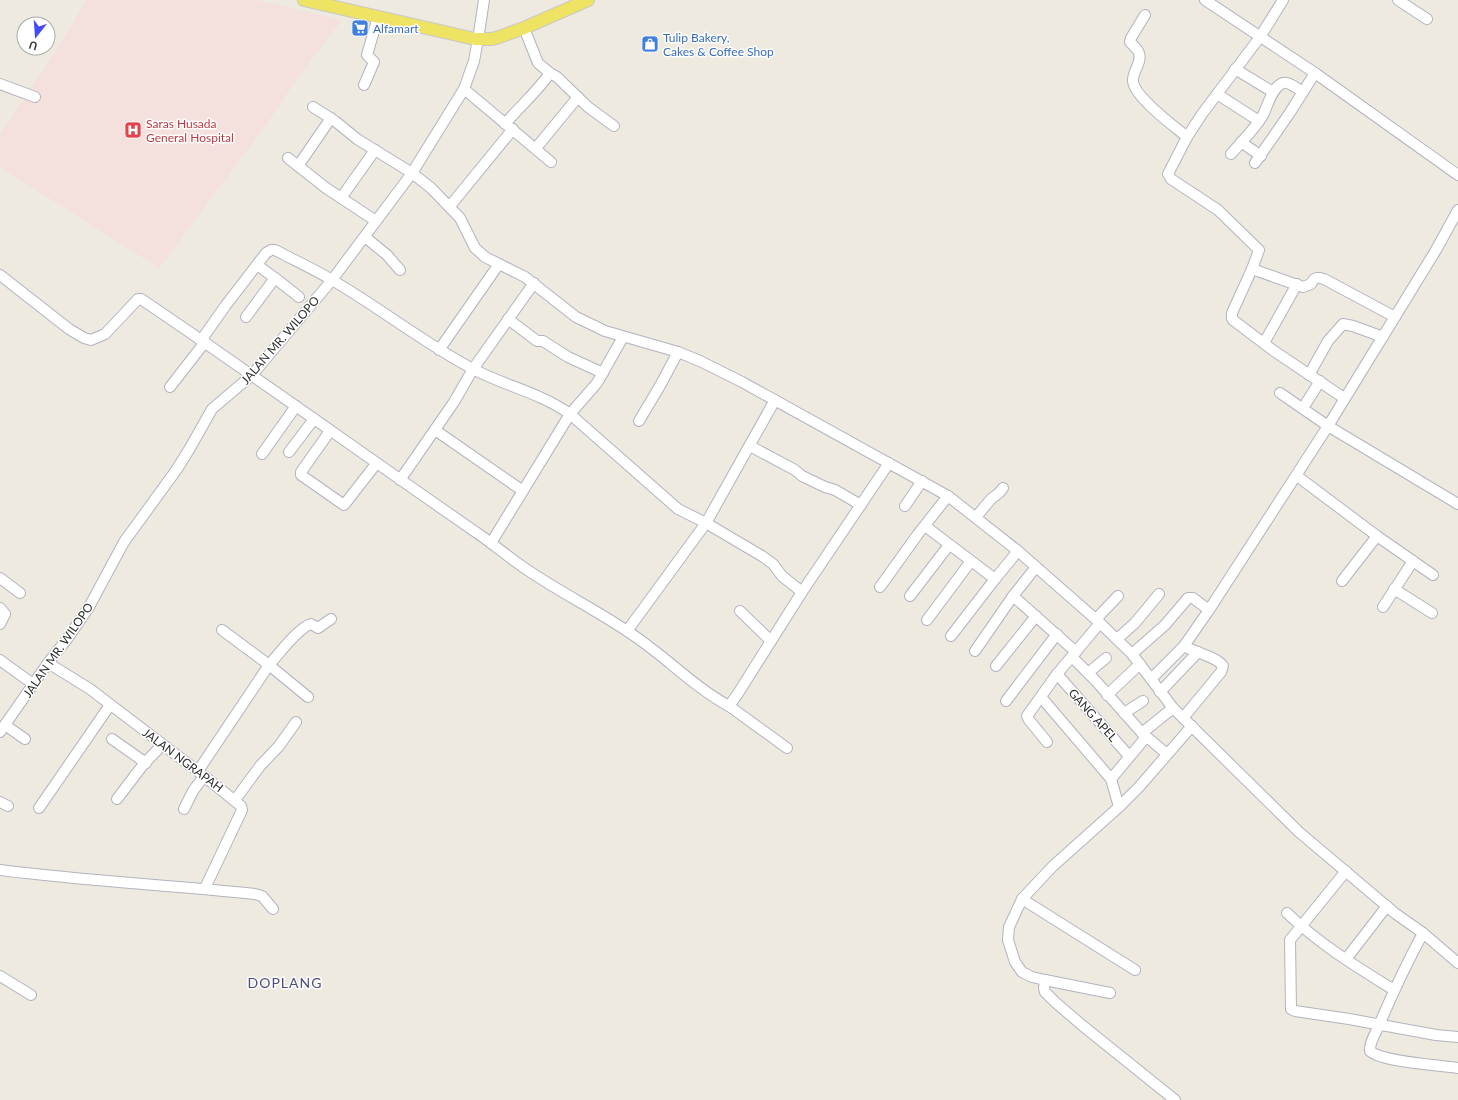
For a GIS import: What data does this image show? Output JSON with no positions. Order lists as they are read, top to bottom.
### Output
{
  "streets": {
    "street": ["JALAN MR. WILOPO", "GANG APEL", "JALAN NGRAPAH"]
  },
  "crossings": [
    ["JALAN MR. WILOPO", "JALAN NGRAPAH"]
  ],
  "districts": ["DOPLANG"],
  "places": {
    "supermarket": ["Alfamart"],
    "shop": ["Tulip Bakery, Cakes & Coffee Shop"],
    "hospital": ["Saras Husada General Hospital"]
  },
  "north": "bottom"
}
